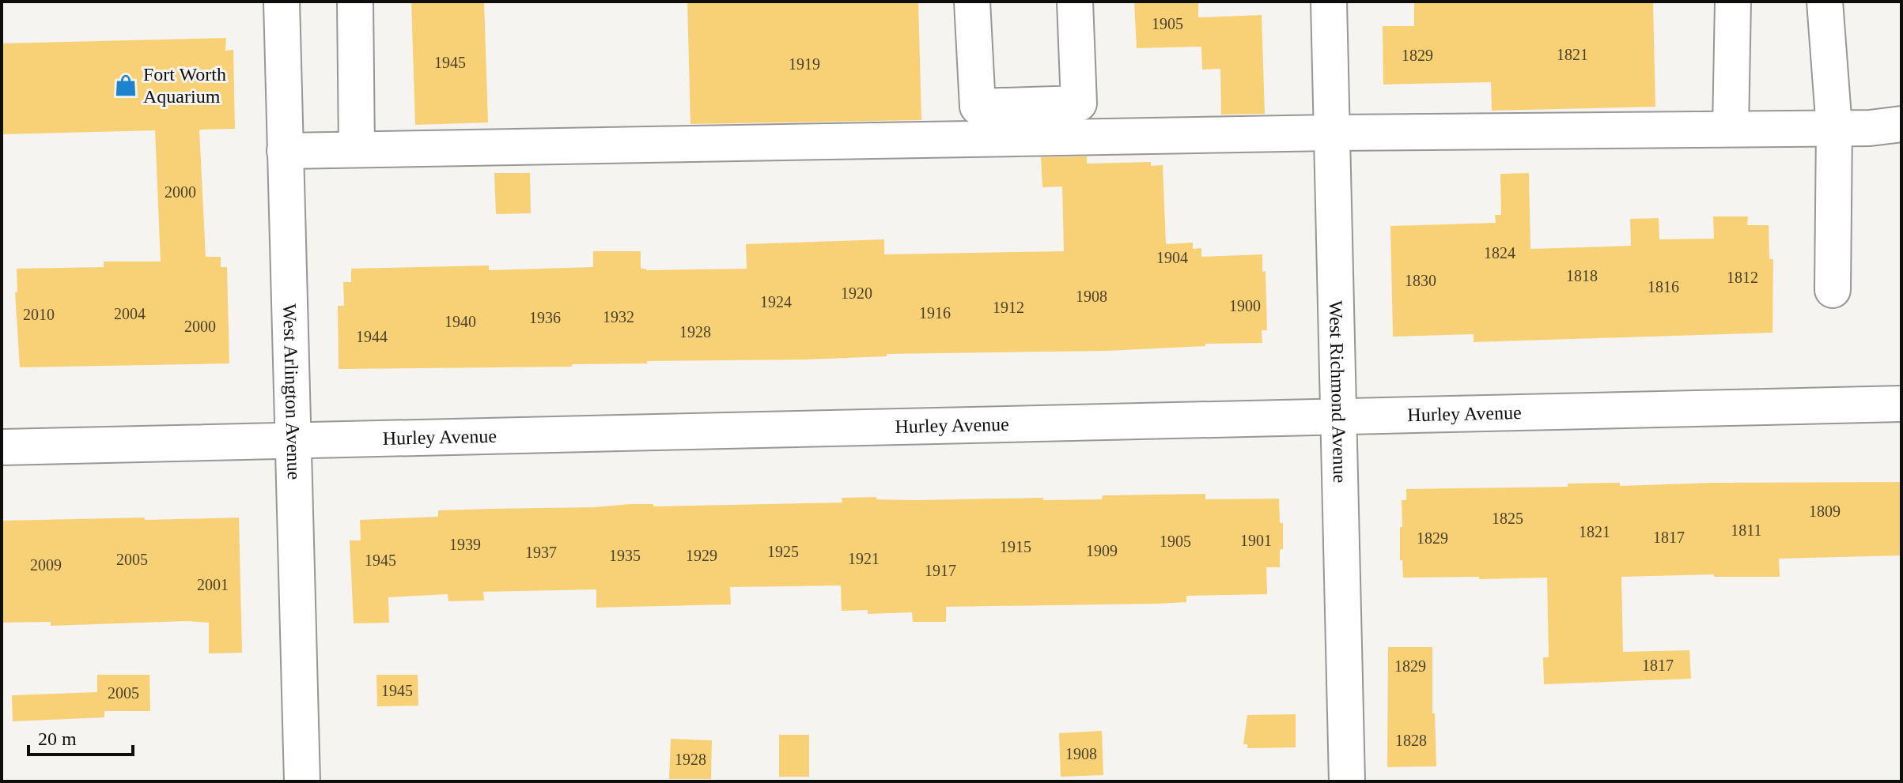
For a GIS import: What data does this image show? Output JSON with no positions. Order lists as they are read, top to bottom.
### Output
{
  "streets": {
    "street": ["West Richmond Avenue", "West Arlington Avenue", "Hurley Avenue"]
  },
  "crossings": [
    ["West Richmond Avenue", "Hurley Avenue"],
    ["West Arlington Avenue", "Hurley Avenue"]
  ],
  "places": {
    "shop": ["Fort Worth Aquarium"]
  },
  "house_numbers": [
    "1905",
    "1821",
    "1829",
    "1945",
    "1919",
    "2000",
    "1824",
    "1904",
    "1818",
    "1812",
    "1830",
    "1816",
    "1920",
    "1908",
    "1924",
    "1900",
    "1912",
    "1916",
    "2004",
    "2010",
    "1932",
    "1936",
    "1940",
    "2000",
    "1928",
    "1944",
    "1809",
    "1825",
    "1811",
    "1821",
    "1817",
    "1829",
    "1901",
    "1905",
    "1939",
    "1915",
    "1909",
    "1925",
    "1937",
    "1935",
    "1929",
    "1921",
    "2005",
    "1945",
    "2009",
    "1917",
    "2001",
    "1817",
    "1829",
    "1945",
    "2005",
    "1828",
    "1908",
    "1928"
  ],
  "scale_bar": "20 m"
}
